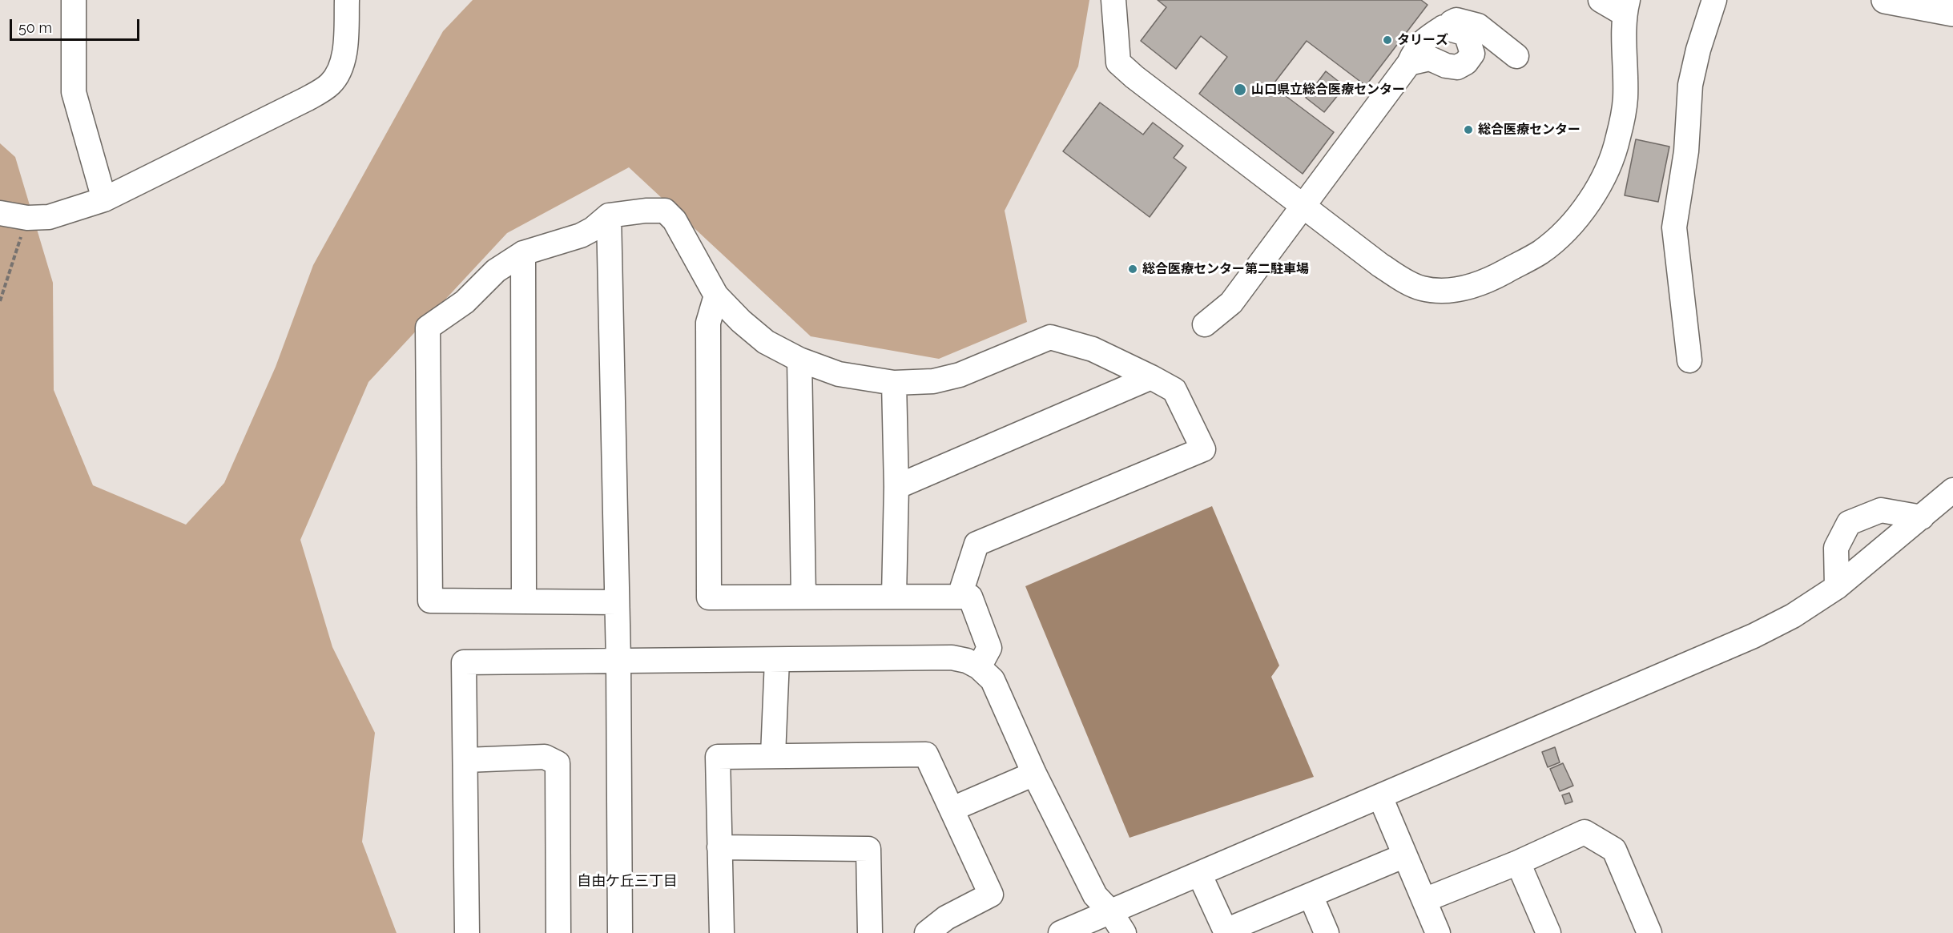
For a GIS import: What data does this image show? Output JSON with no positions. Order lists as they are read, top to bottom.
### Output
{
  "districts": ["自由ケ丘三丁目"],
  "places": [
    "タリーズ",
    "山口県立総合医療センター",
    "総合医療センター",
    "総合医療センター第二駐車場"
  ],
  "scale_bar": "50 m"
}
